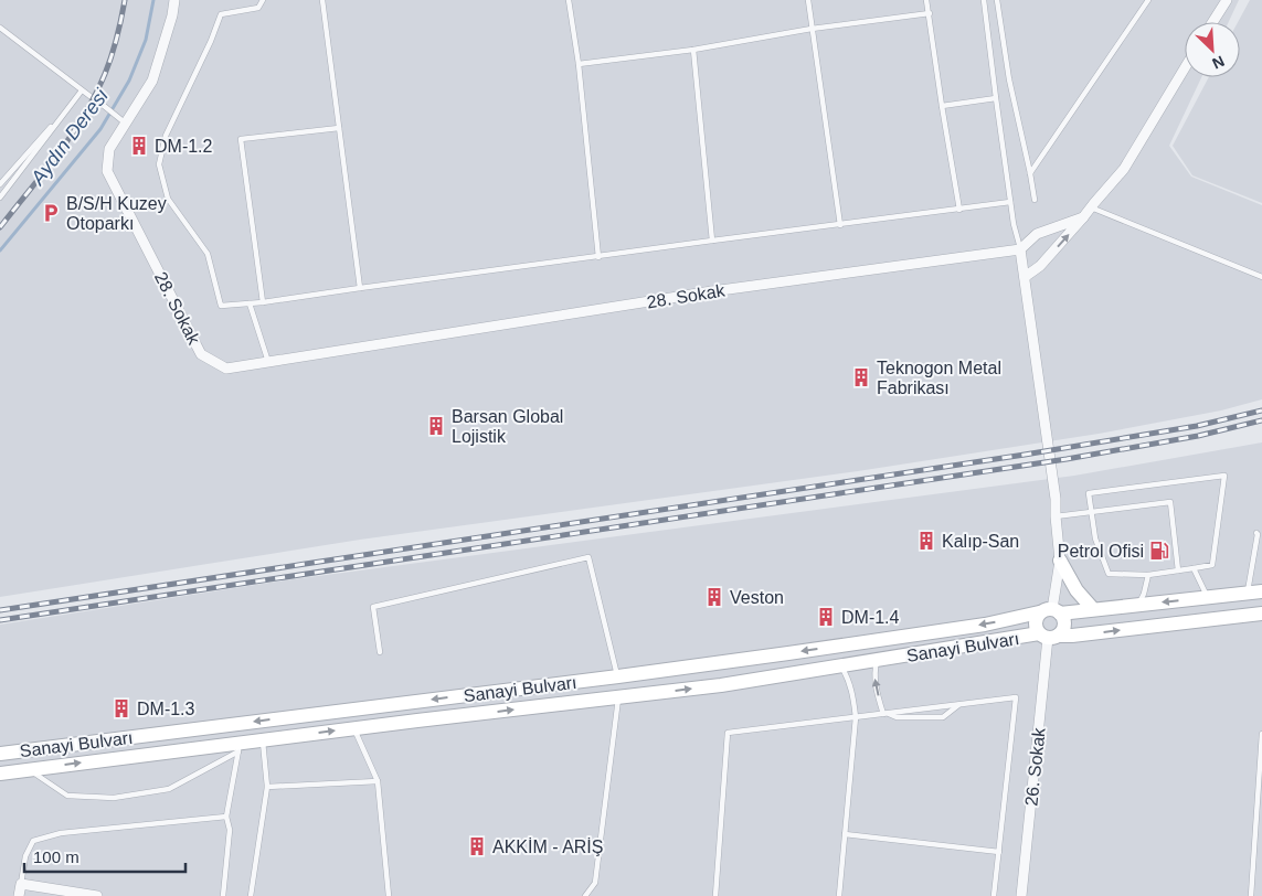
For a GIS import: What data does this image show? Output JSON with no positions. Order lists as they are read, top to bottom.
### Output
{
  "streets": {
    "main road": ["Sanayi Bulvarı"],
    "street": ["28. Sokak", "26. Sokak"]
  },
  "crossings": [
    ["Sanayi Bulvarı", "26. Sokak"]
  ],
  "water": ["Aydın Deresi"],
  "places": {
    "building": [
      "DM-1.2",
      "Teknogon Metal Fabrikası",
      "Barsan Global Lojistik",
      "Kalıp-San",
      "Veston",
      "DM-1.4",
      "DM-1.3",
      "AKKİM - ARİŞ"
    ],
    "parking": ["B/S/H Kuzey Otoparkı"],
    "fuel station": ["Petrol Ofisi"]
  },
  "scale_bar": "100 m",
  "north": "bottom right"
}
